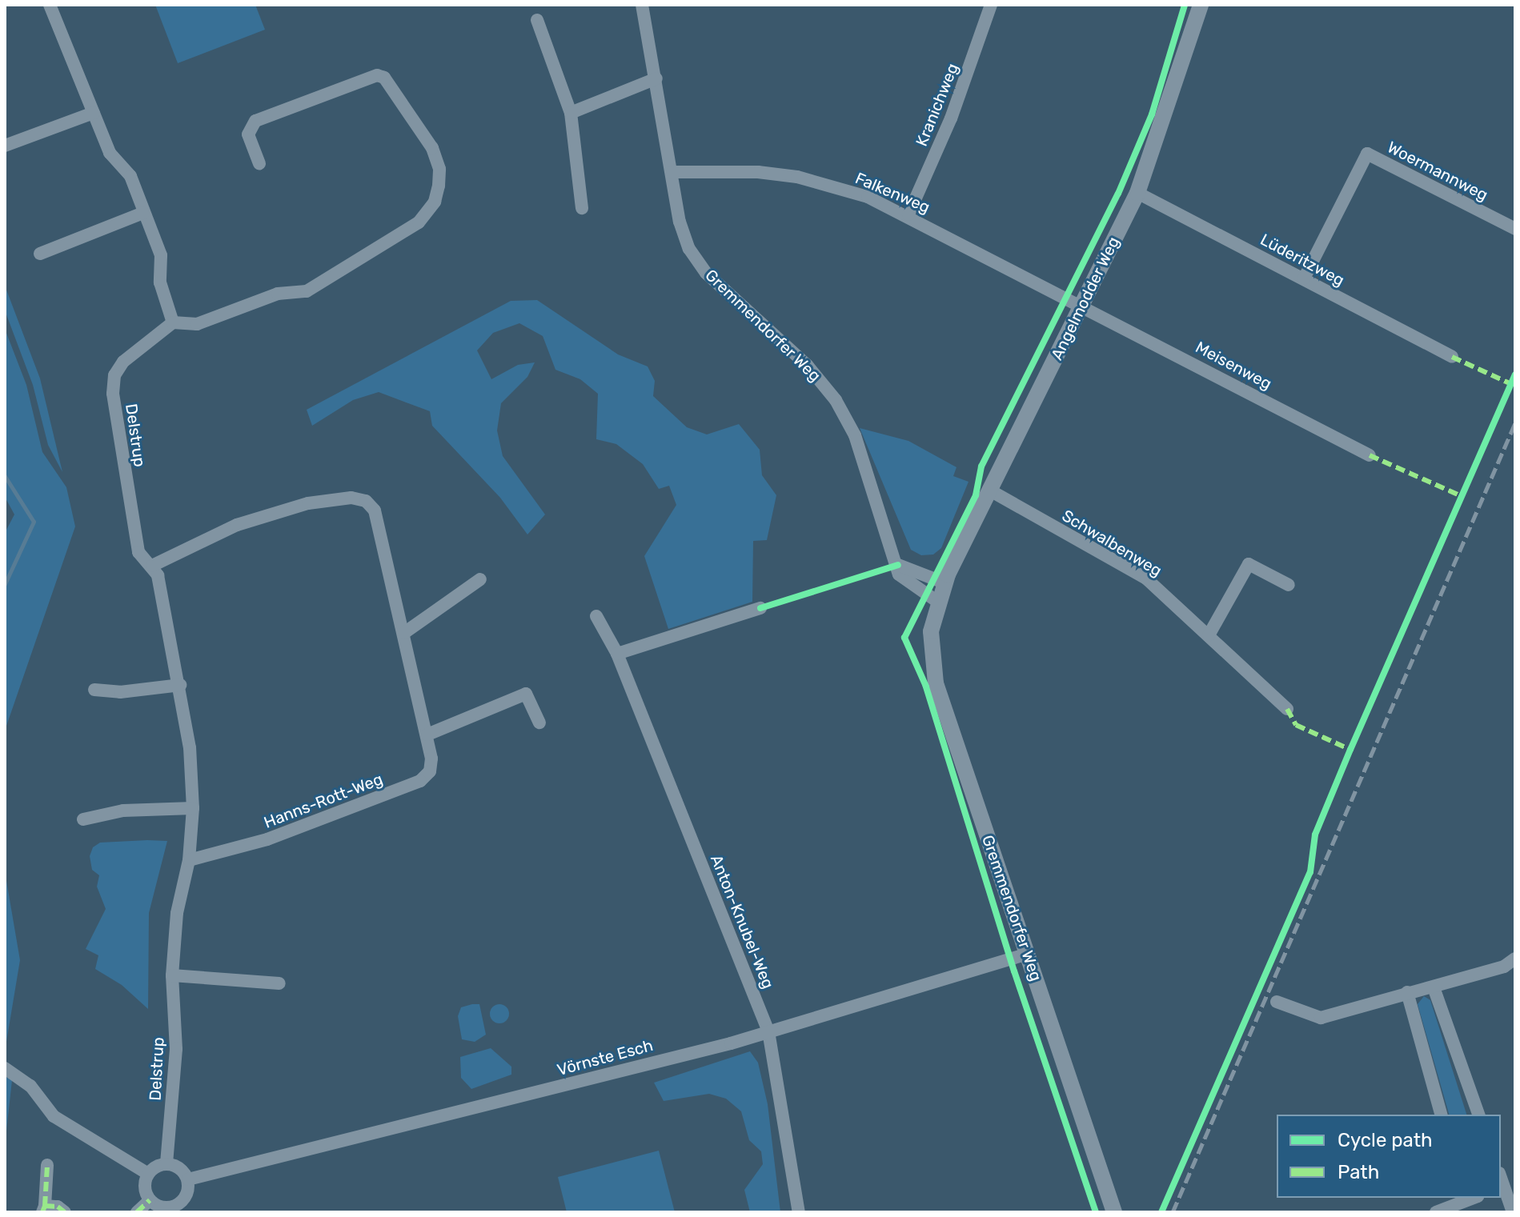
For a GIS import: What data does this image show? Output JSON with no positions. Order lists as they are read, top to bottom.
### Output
{
  "streets": {
    "street": [
      "Kranichweg",
      "Woermannweg",
      "Falkenweg",
      "Lüderitzweg",
      "Angelmodder Weg",
      "Gremmendorfer Weg",
      "Meisenweg",
      "Delstrup",
      "Schwalbenweg",
      "Hanns-Rott-Weg",
      "Anton-Knubel-Weg",
      "Vörnste Esch"
    ]
  },
  "crossings": [
    ["Kranichweg", "Falkenweg"],
    ["Woermannweg", "Lüderitzweg"],
    ["Falkenweg", "Angelmodder Weg"],
    ["Falkenweg", "Gremmendorfer Weg"],
    ["Falkenweg", "Meisenweg"],
    ["Lüderitzweg", "Angelmodder Weg"],
    ["Angelmodder Weg", "Gremmendorfer Weg"],
    ["Angelmodder Weg", "Meisenweg"],
    ["Angelmodder Weg", "Schwalbenweg"],
    ["Gremmendorfer Weg", "Vörnste Esch"],
    ["Delstrup", "Hanns-Rott-Weg"],
    ["Delstrup", "Vörnste Esch"],
    ["Anton-Knubel-Weg", "Vörnste Esch"]
  ],
  "legend": ["Cycle path", "Path"]
}
